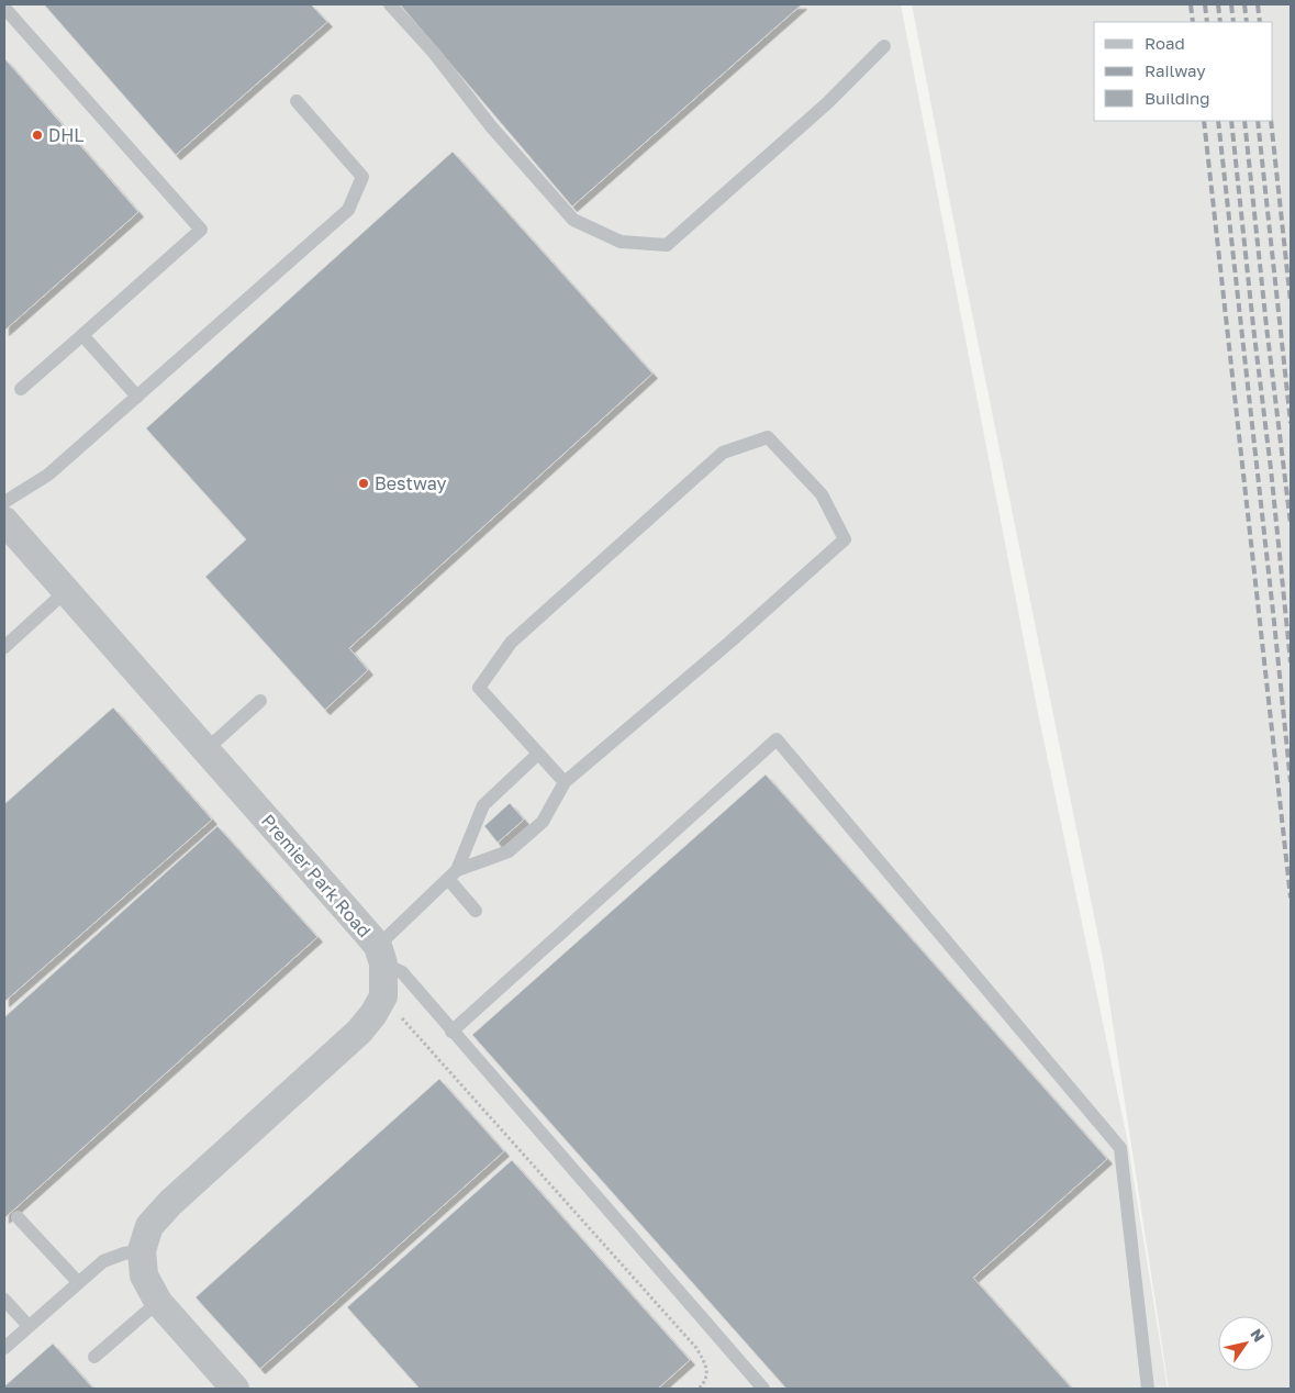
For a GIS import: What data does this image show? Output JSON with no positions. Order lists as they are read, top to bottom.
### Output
{
  "streets": {
    "street": ["Premier Park Road"]
  },
  "places": ["DHL", "Bestway"],
  "legend": ["Road", "Railway", "Building"],
  "north": "top right"
}
